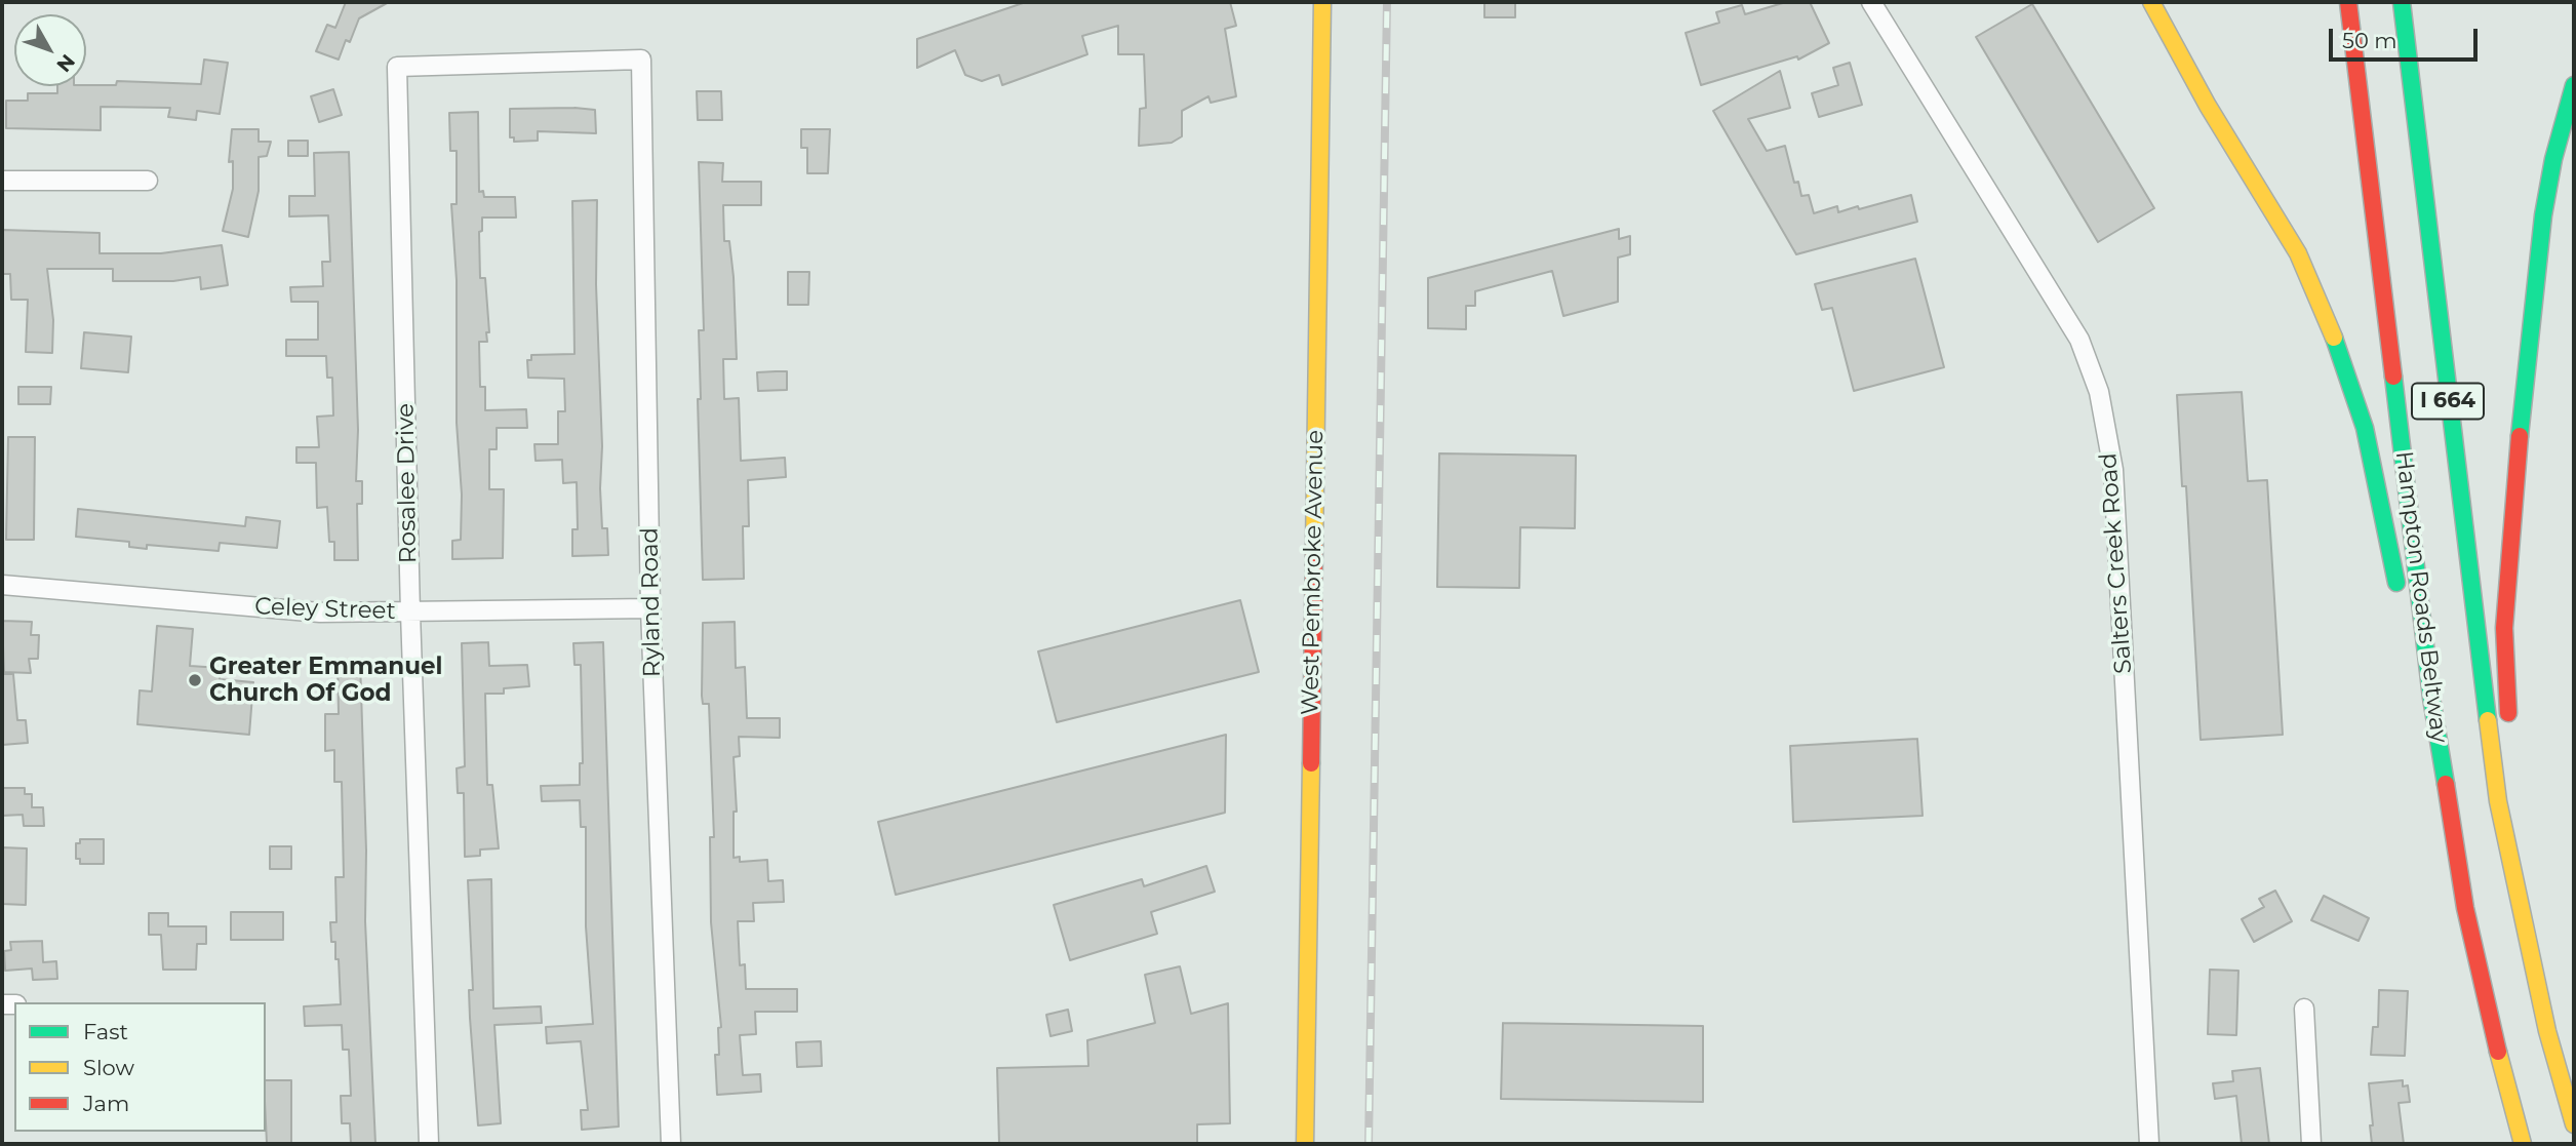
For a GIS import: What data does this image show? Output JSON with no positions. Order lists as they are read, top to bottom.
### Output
{
  "streets": {
    "main road": ["I 664", "West Pembroke Avenue", "Hampton Roads Beltway"],
    "street": [
      "Rosalee Drive",
      "Salters Creek Road",
      "Ryland Road",
      "Celey Street"
    ]
  },
  "crossings": [
    ["Rosalee Drive", "Ryland Road"],
    ["Rosalee Drive", "Celey Street"],
    ["Ryland Road", "Celey Street"]
  ],
  "places": ["Greater Emmanuel Church Of God"],
  "legend": ["Fast", "Slow", "Jam"],
  "scale_bar": "50 m",
  "north": "bottom right"
}
